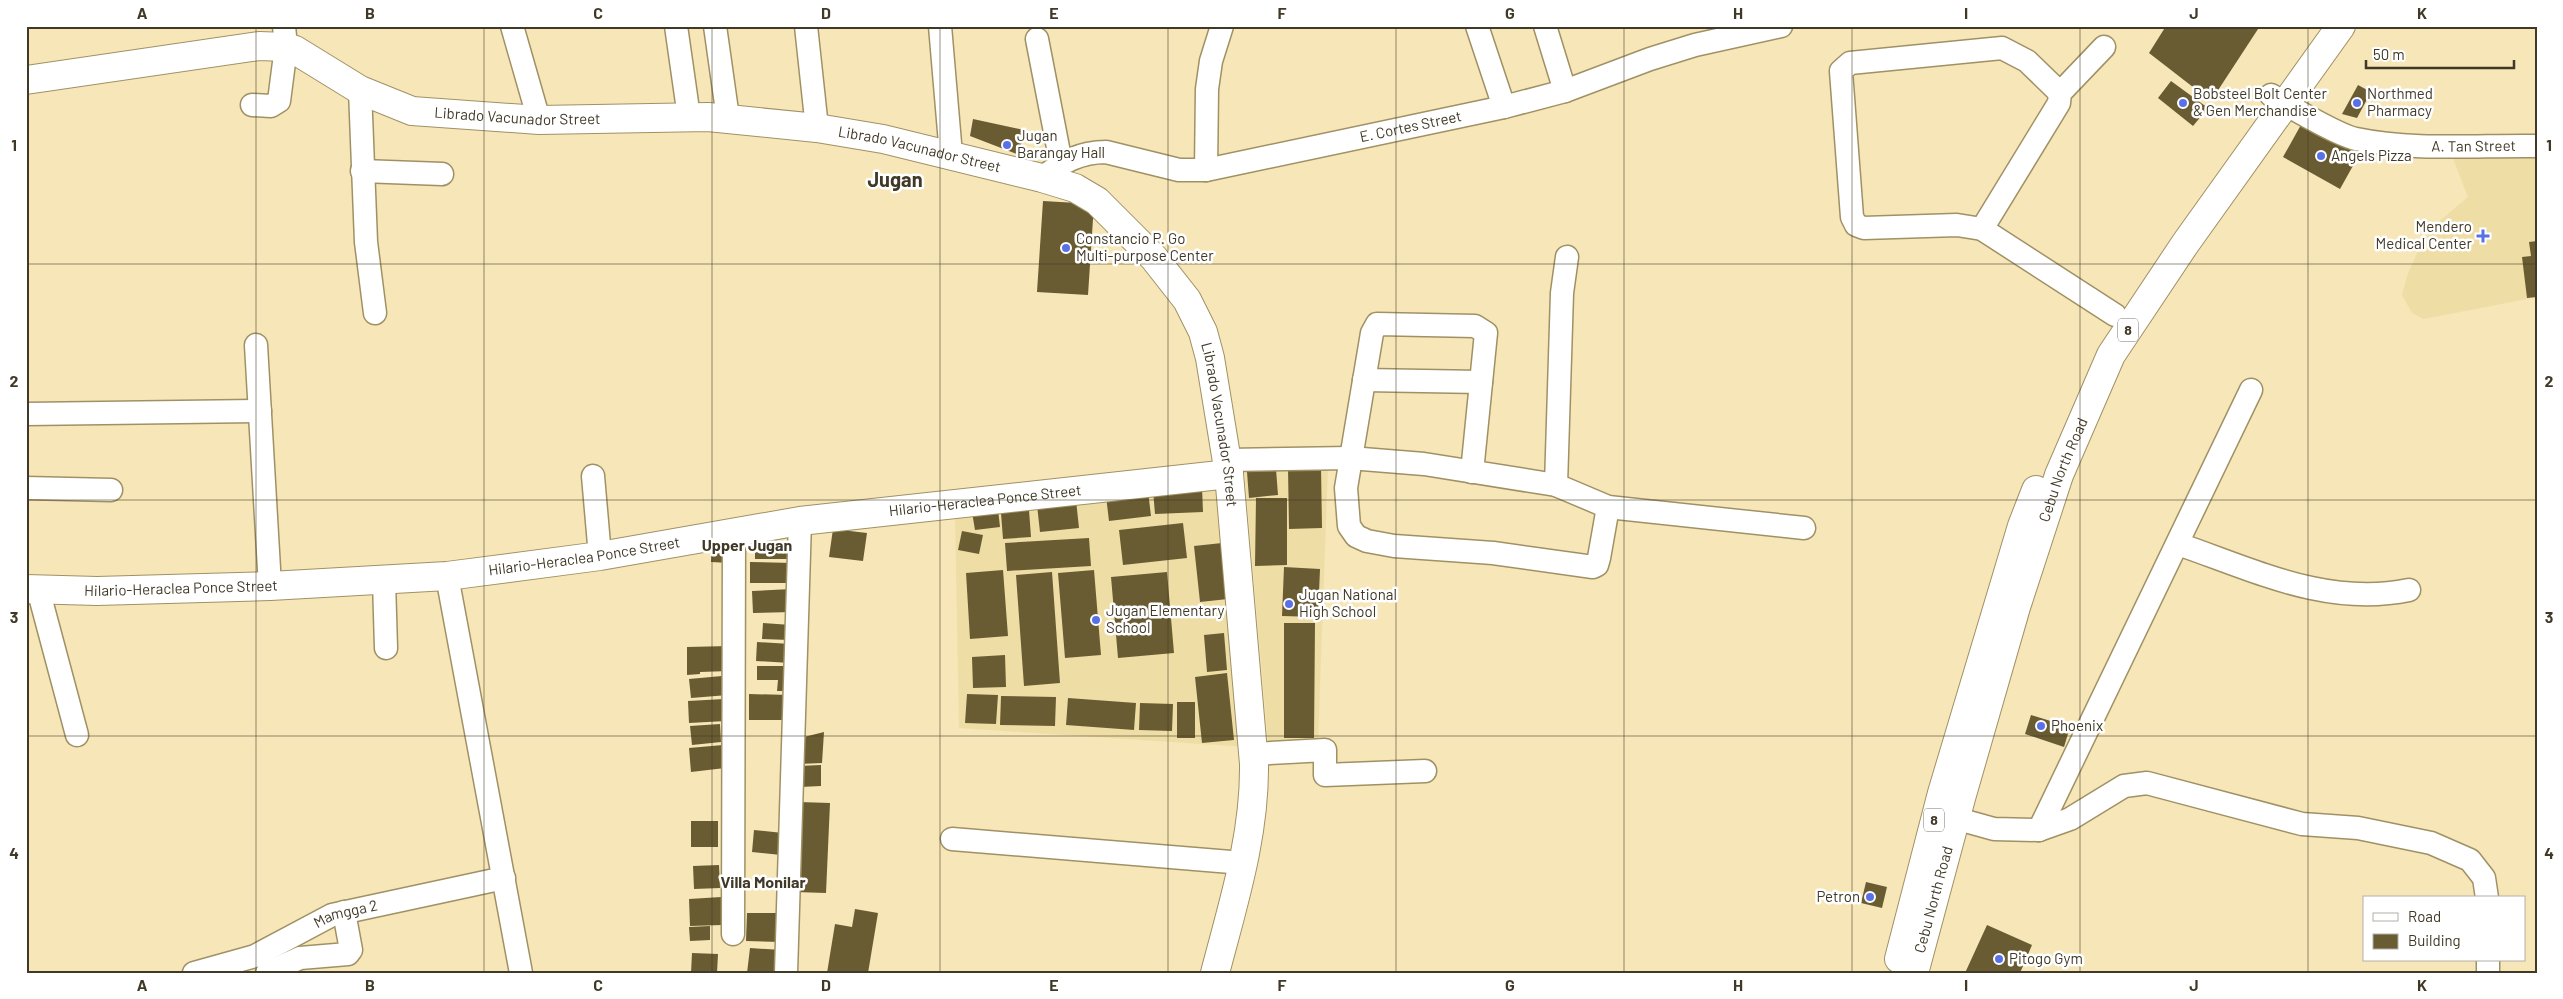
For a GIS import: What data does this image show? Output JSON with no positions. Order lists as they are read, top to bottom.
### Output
{
  "streets": {
    "street": [
      "Librado Vacunador Street",
      "E. Cortes Street",
      "A. Tan Street",
      "8",
      "Cebu North Road",
      "Hilario-Heraclea Ponce Street",
      "Mamgga 2"
    ]
  },
  "crossings": [
    ["Librado Vacunador Street", "E. Cortes Street"],
    ["Librado Vacunador Street", "Hilario-Heraclea Ponce Street"],
    ["A. Tan Street", "Cebu North Road"]
  ],
  "districts": ["Jugan", "Upper Jugan", "Villa Monilar"],
  "places": {
    "other": [
      "Bobsteel Bolt Center & Gen Merchandise",
      "Northmed Pharmacy",
      "Jugan Barangay Hall",
      "Angels Pizza",
      "Constancio P. Go Multi-purpose Center",
      "Jugan National High School",
      "Jugan Elementary School",
      "Phoenix",
      "Petron",
      "Pitogo Gym"
    ],
    "health": ["Mendero Medical Center"]
  },
  "legend": ["Road", "Building"],
  "scale_bar": "50 m",
  "grid": {
    "columns": [
      "A",
      "B",
      "C",
      "D",
      "E",
      "F",
      "G",
      "H",
      "I",
      "J",
      "K"
    ],
    "rows": [
      "1",
      "2",
      "3",
      "4"
    ]
  }
}
